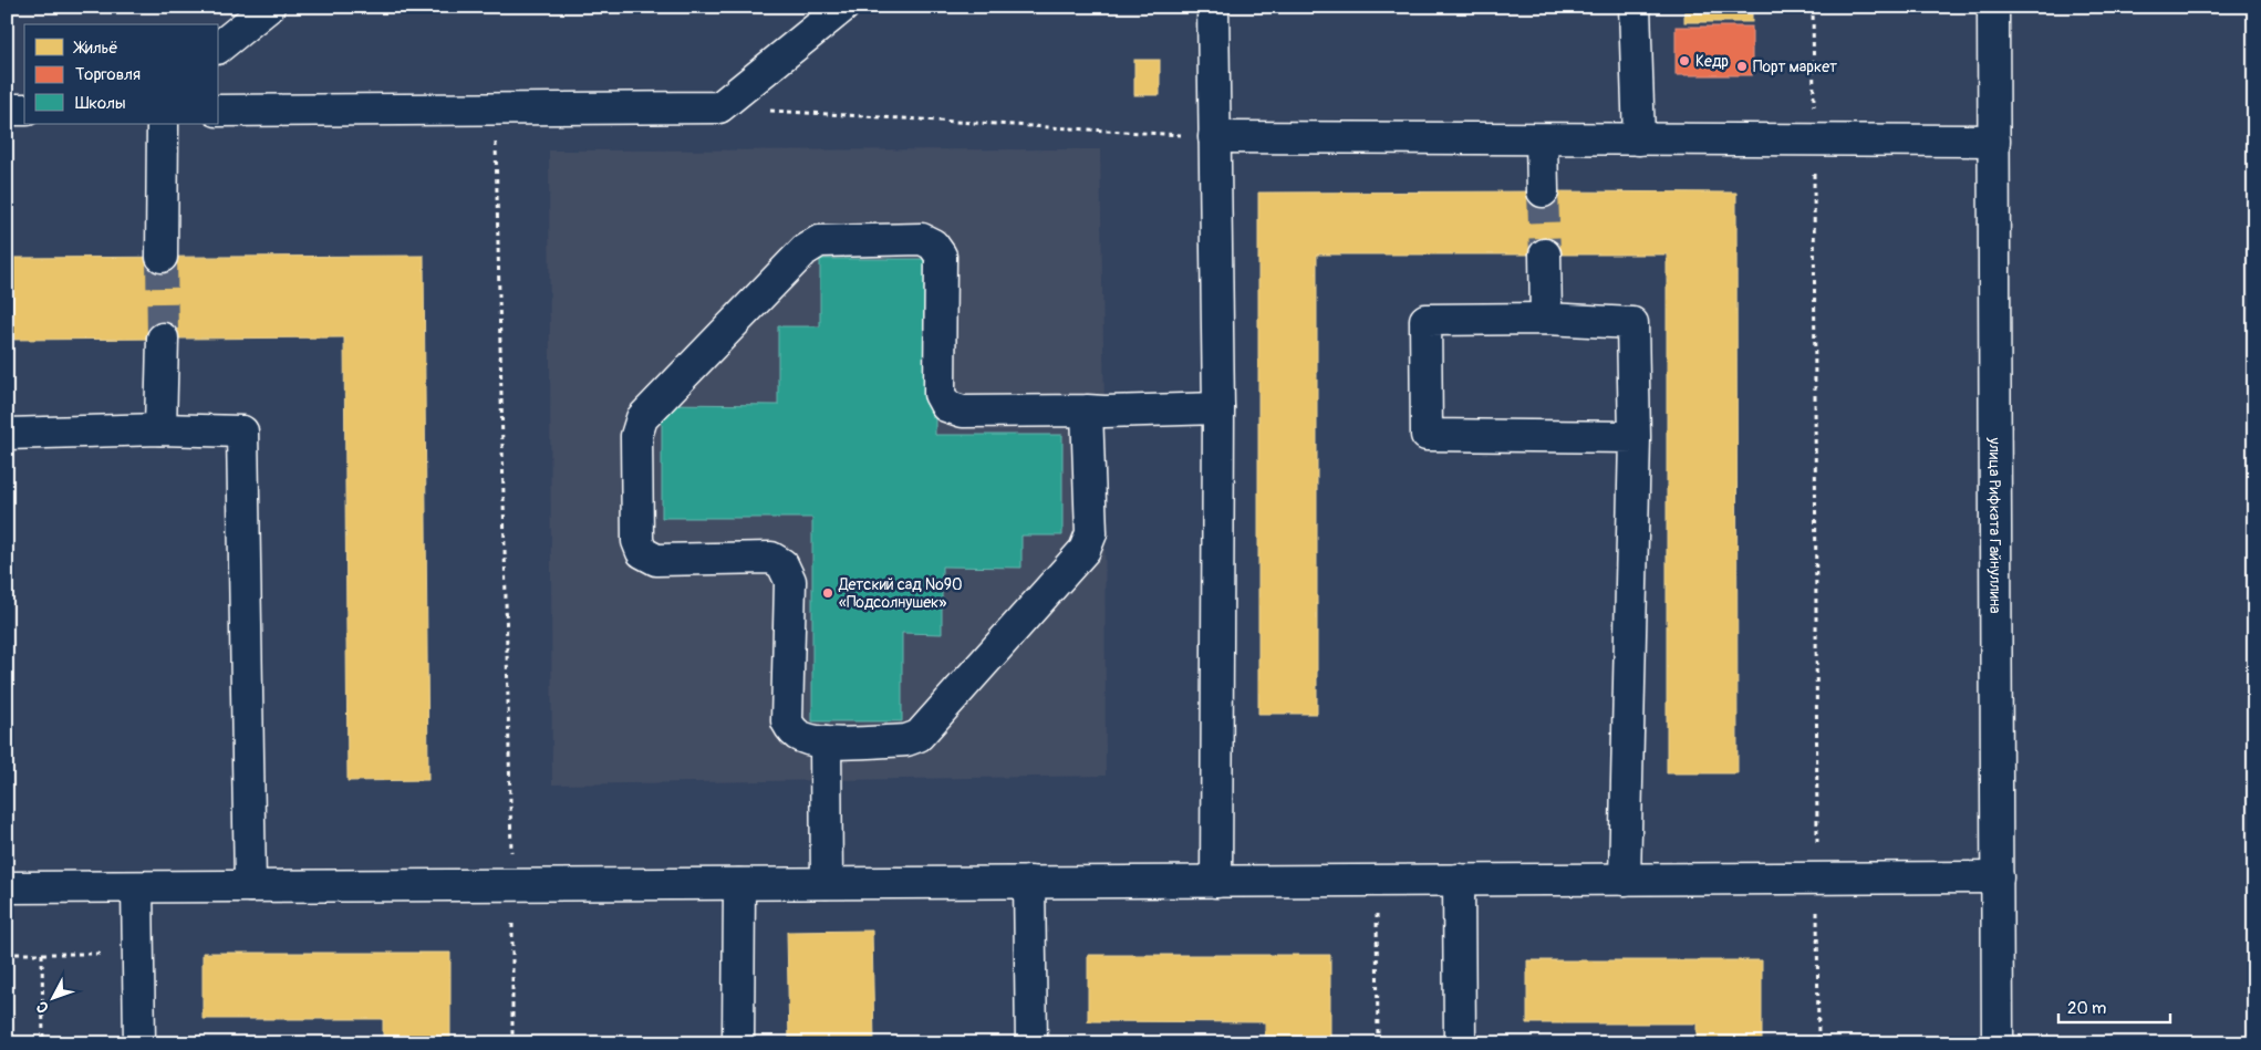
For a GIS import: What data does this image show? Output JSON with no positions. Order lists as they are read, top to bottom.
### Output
{
  "streets": {
    "street": ["улица Рифката Гайнуллина"]
  },
  "places": ["Кедр", "Порт маркет", "Детский сад №90 «Подсолнушек»"],
  "legend": ["Жильё", "Торговля", "Школы"],
  "scale_bar": "20 m",
  "north": "bottom left"
}
